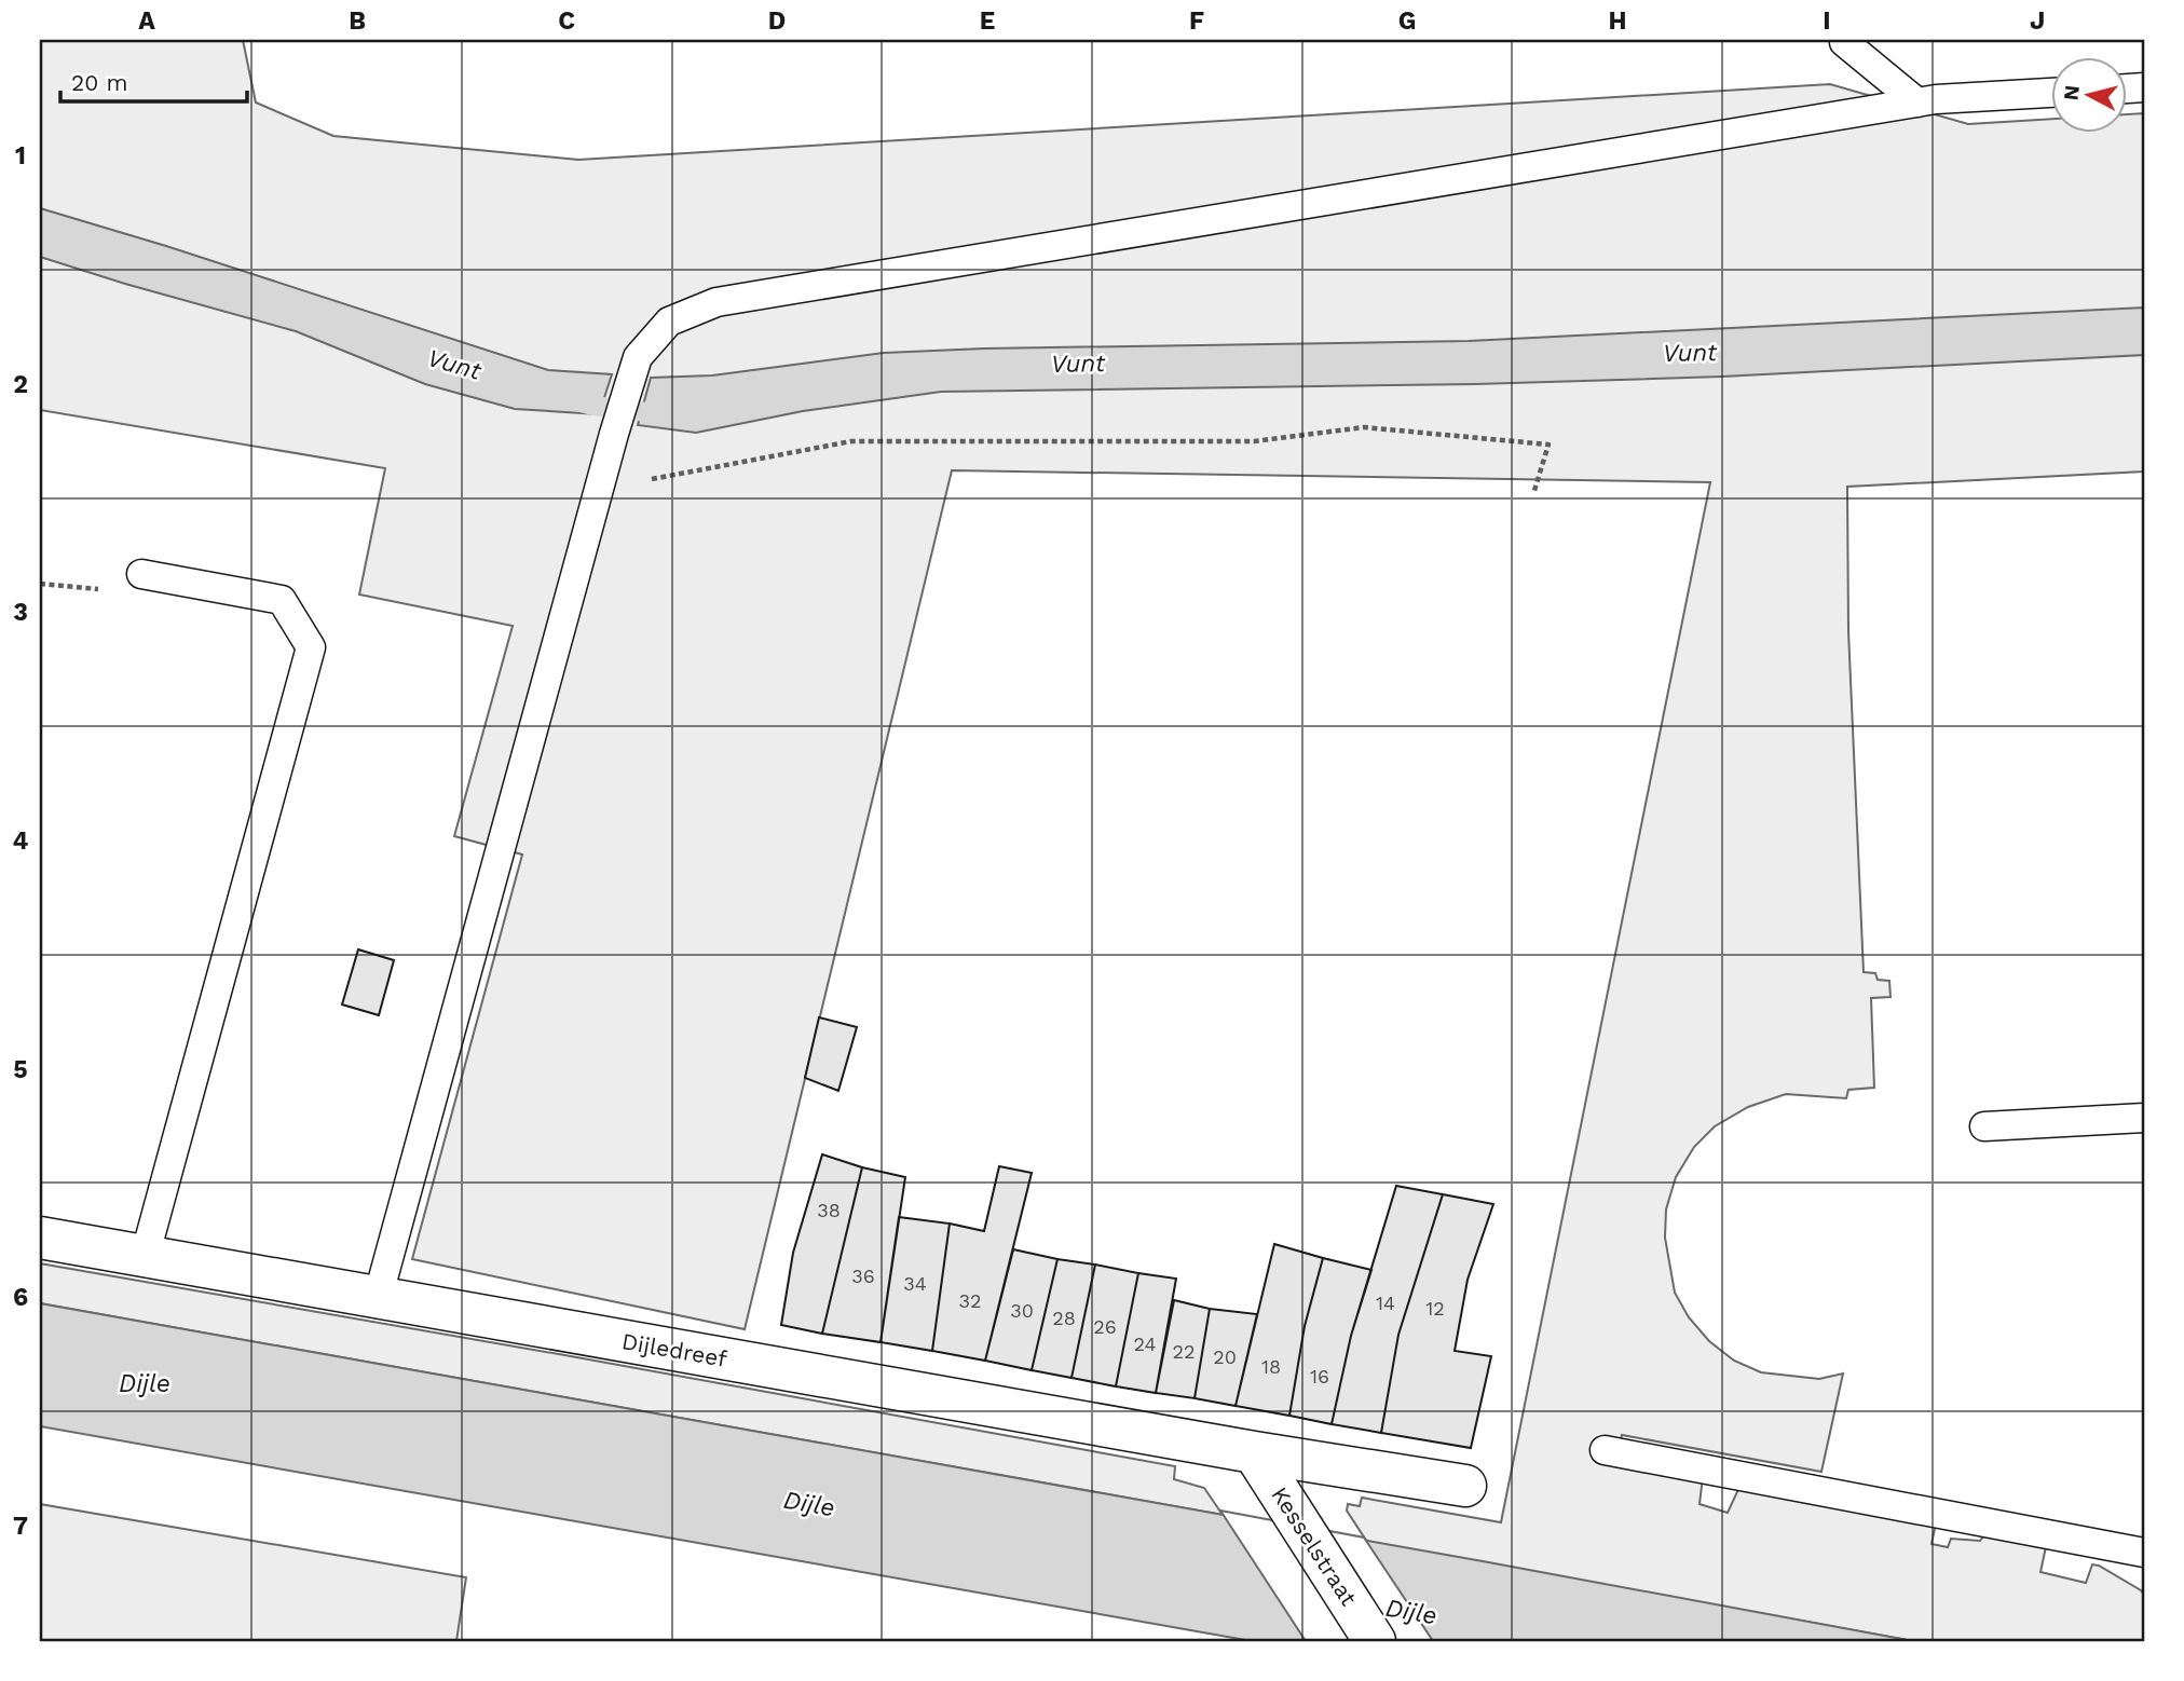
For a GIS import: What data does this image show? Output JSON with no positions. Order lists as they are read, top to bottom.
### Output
{
  "streets": {
    "street": ["Dijledreef", "Kesselstraat"]
  },
  "crossings": [
    ["Dijledreef", "Kesselstraat"]
  ],
  "water": ["Vunt", "Dijle"],
  "house_numbers": [
    "38",
    "36",
    "34",
    "32",
    "14",
    "12",
    "30",
    "28",
    "26",
    "24",
    "22",
    "20",
    "18",
    "16"
  ],
  "scale_bar": "20 m",
  "north": "left",
  "grid": {
    "columns": [
      "A",
      "B",
      "C",
      "D",
      "E",
      "F",
      "G",
      "H",
      "I",
      "J"
    ],
    "rows": [
      "1",
      "2",
      "3",
      "4",
      "5",
      "6",
      "7"
    ]
  }
}
